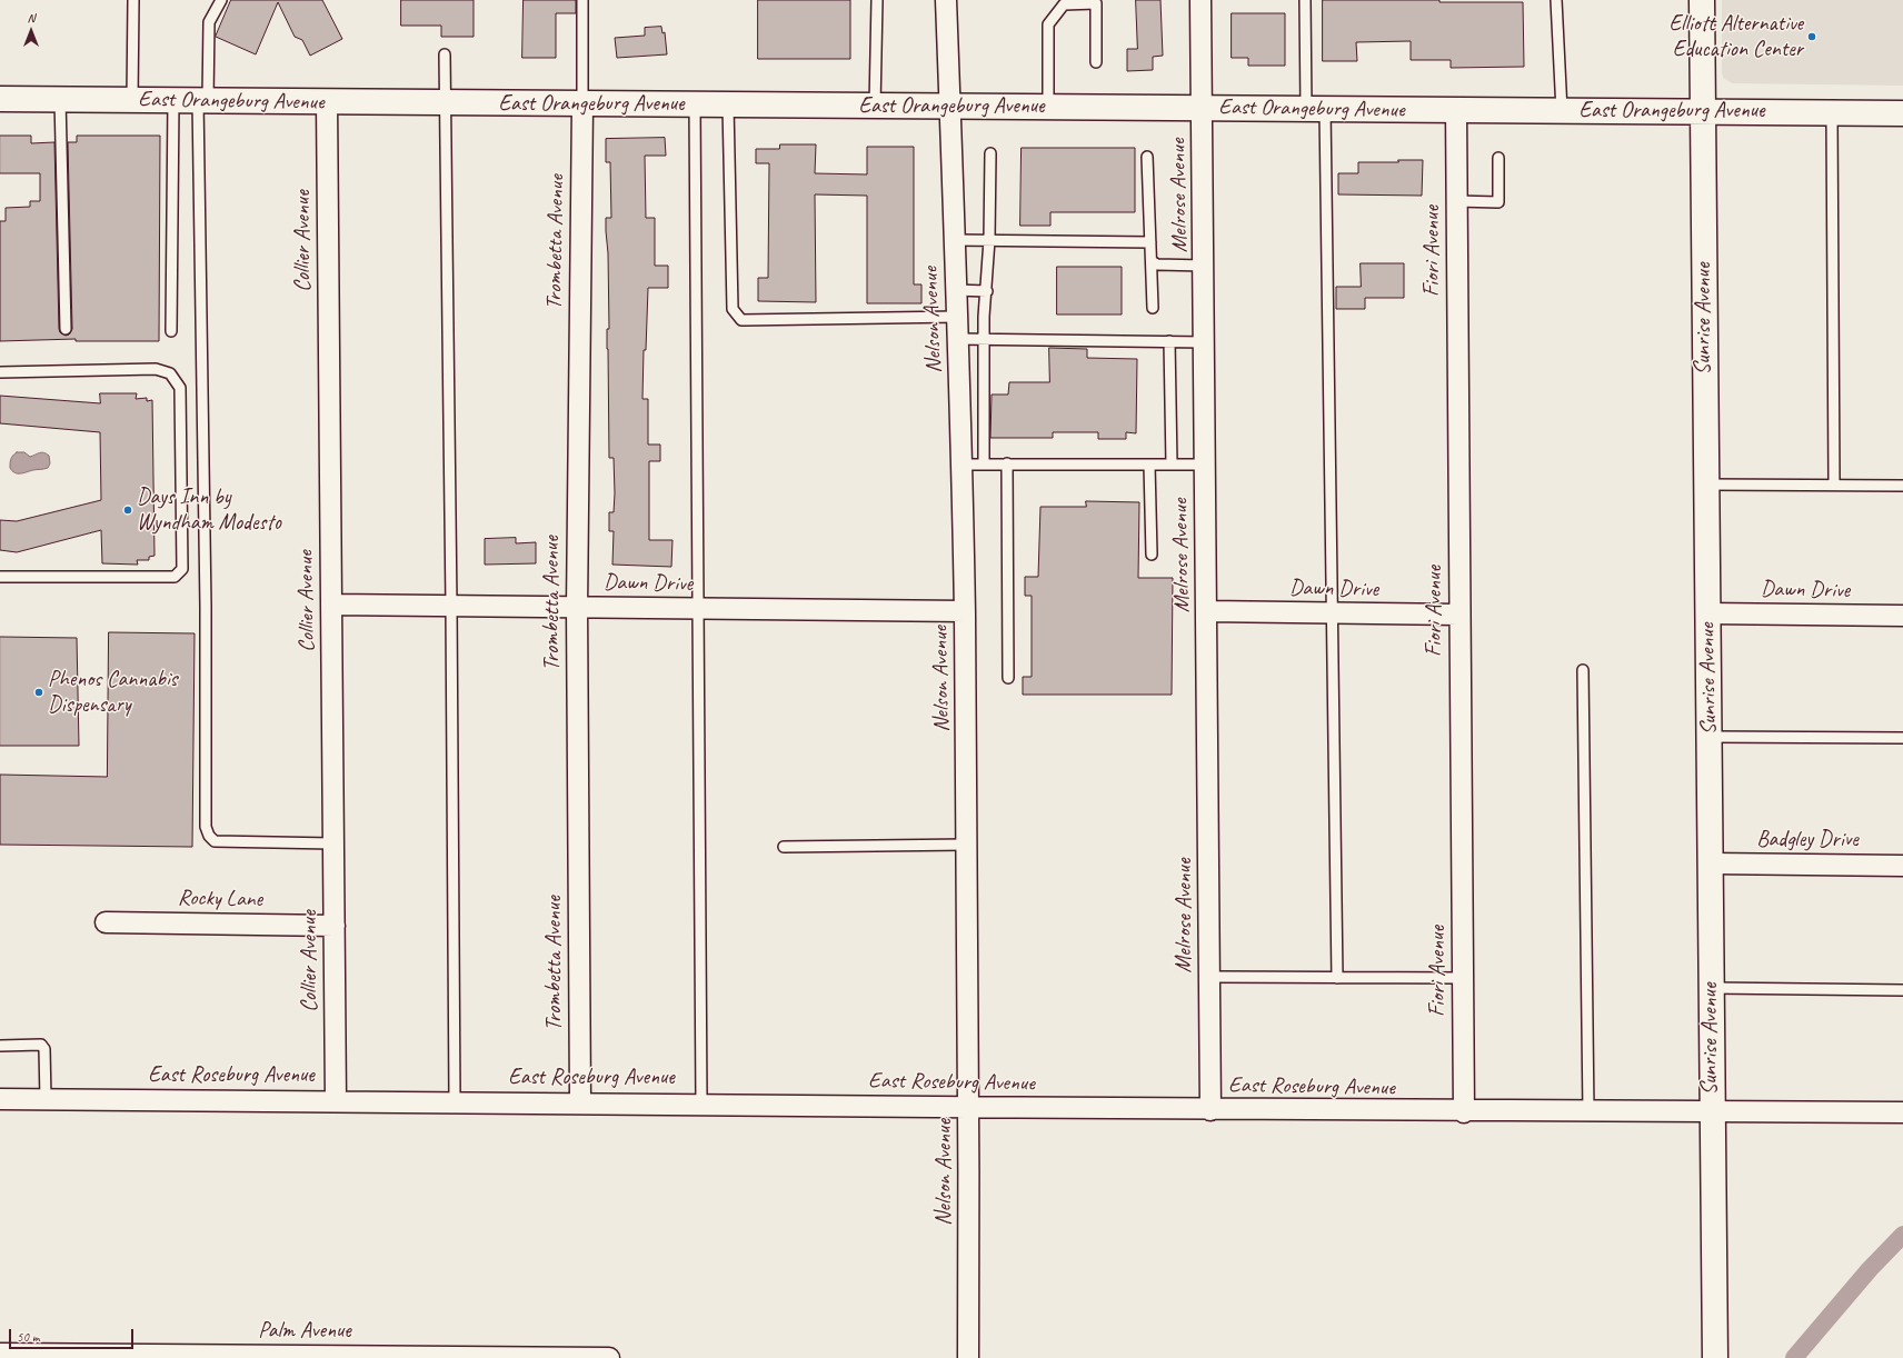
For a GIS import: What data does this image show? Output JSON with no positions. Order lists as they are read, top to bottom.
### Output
{
  "streets": {
    "street": [
      "East Orangeburg Avenue",
      "Melrose Avenue",
      "Collier Avenue",
      "Trombetta Avenue",
      "Fiori Avenue",
      "Sunrise Avenue",
      "Nelson Avenue",
      "Dawn Drive",
      "Badgley Drive",
      "Rocky Lane",
      "East Roseburg Avenue",
      "Palm Avenue"
    ]
  },
  "crossings": [
    ["East Orangeburg Avenue", "Melrose Avenue"],
    ["East Orangeburg Avenue", "Collier Avenue"],
    ["East Orangeburg Avenue", "Trombetta Avenue"],
    ["East Orangeburg Avenue", "Fiori Avenue"],
    ["East Orangeburg Avenue", "Sunrise Avenue"],
    ["East Orangeburg Avenue", "Nelson Avenue"],
    ["Melrose Avenue", "Dawn Drive"],
    ["Melrose Avenue", "East Roseburg Avenue"],
    ["Collier Avenue", "Dawn Drive"],
    ["Collier Avenue", "Rocky Lane"],
    ["Collier Avenue", "East Roseburg Avenue"],
    ["Trombetta Avenue", "Dawn Drive"],
    ["Trombetta Avenue", "East Roseburg Avenue"],
    ["Fiori Avenue", "Dawn Drive"],
    ["Fiori Avenue", "East Roseburg Avenue"],
    ["Sunrise Avenue", "Dawn Drive"],
    ["Sunrise Avenue", "Badgley Drive"],
    ["Sunrise Avenue", "East Roseburg Avenue"],
    ["Nelson Avenue", "Dawn Drive"],
    ["Nelson Avenue", "East Roseburg Avenue"]
  ],
  "places": ["Elliott Alternative Education Center", "Days Inn by Wyndham Modesto", "Phenos Cannabis Dispensary"],
  "scale_bar": "50 m",
  "north": "top"
}
